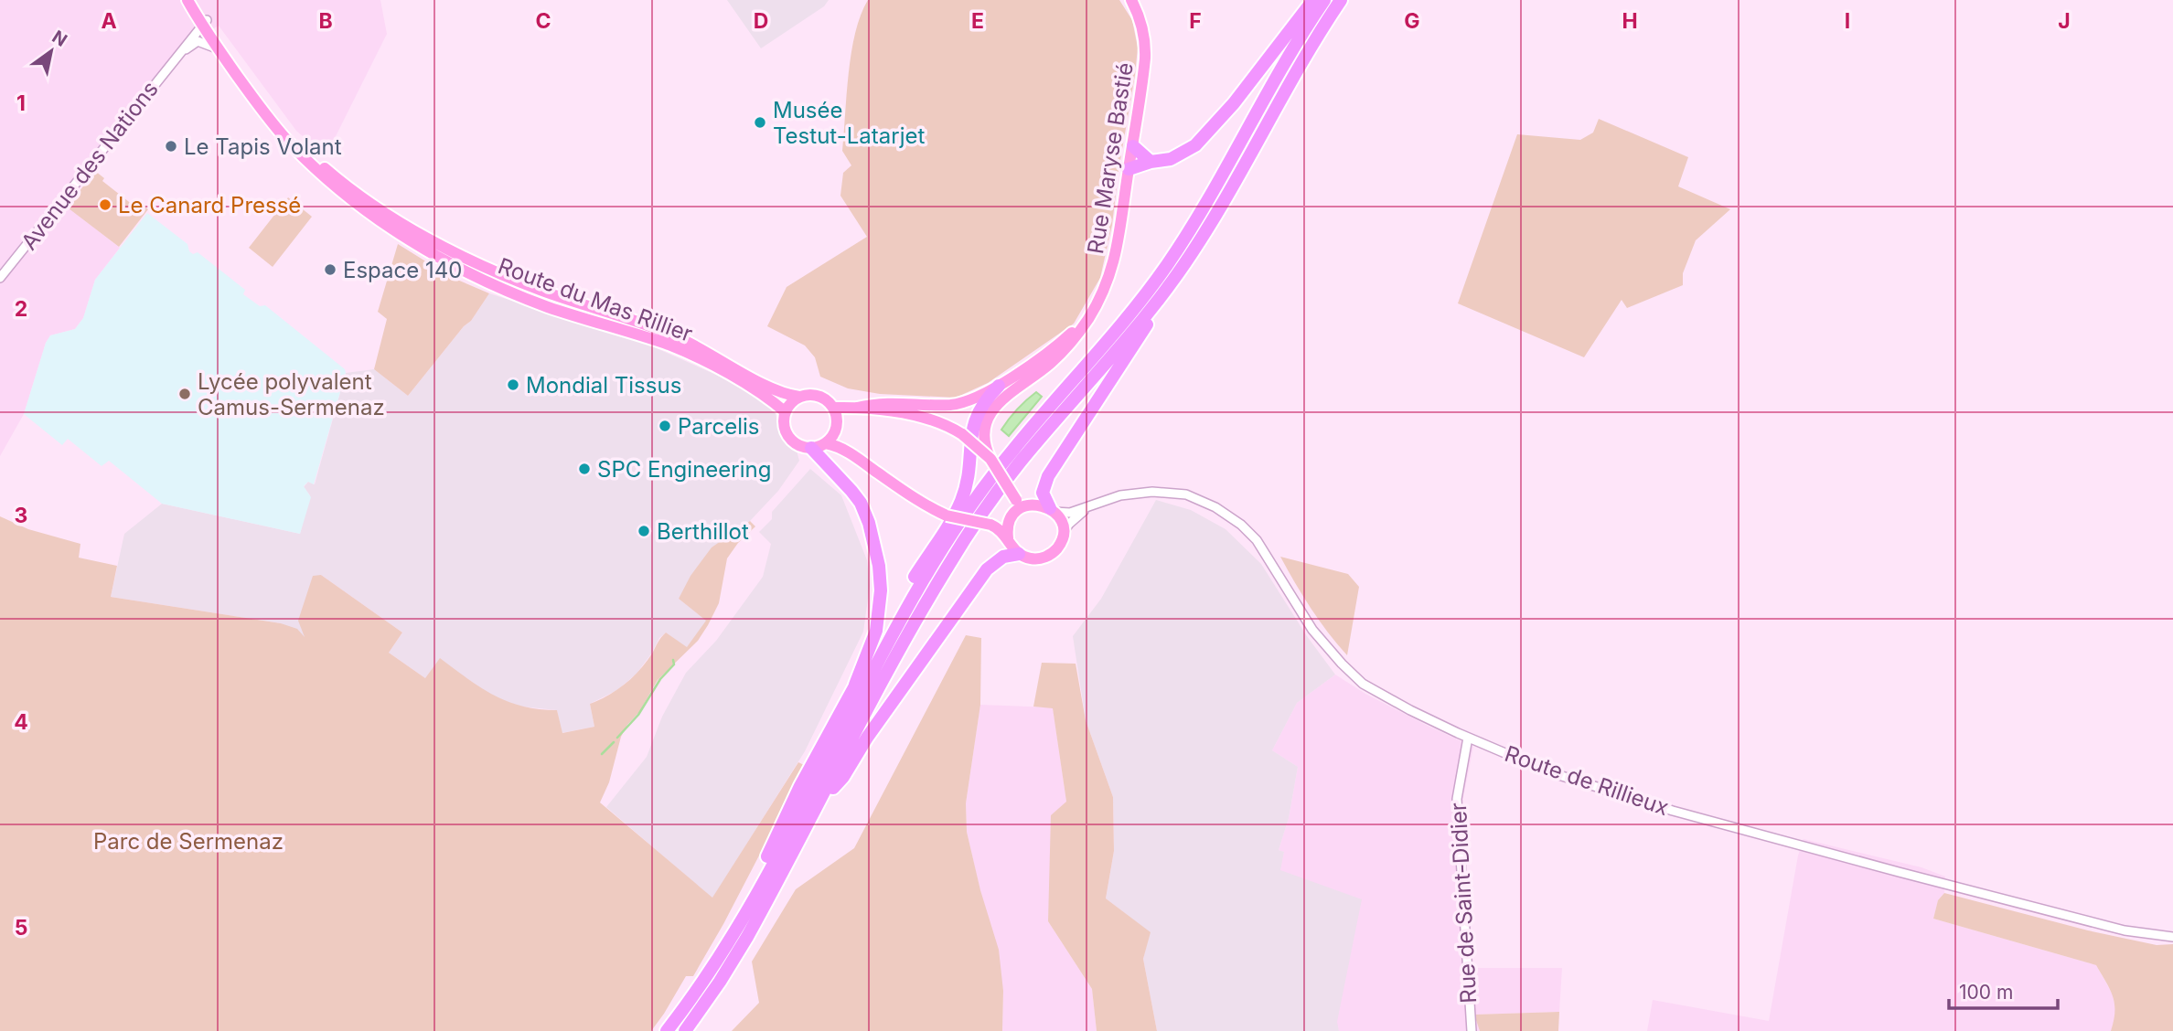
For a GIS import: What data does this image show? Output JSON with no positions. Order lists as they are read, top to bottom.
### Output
{
  "streets": {
    "main road": ["Rue Maryse Bastié", "Route du Mas Rillier"],
    "street": ["Avenue des Nations", "Route de Rillieux", "Rue de Saint-Didier"]
  },
  "crossings": [
    ["Avenue des Nations", "Route du Mas Rillier"],
    ["Route de Rillieux", "Rue de Saint-Didier"]
  ],
  "parks": ["Parc de Sermenaz"],
  "places": [
    "Musée Testut-Latarjet",
    "Le Tapis Volant",
    "Le Canard Pressé",
    "Espace 140",
    "Mondial Tissus",
    "Lycée polyvalent Camus-Sermenaz",
    "Parcelis",
    "SPC Engineering",
    "Berthillot"
  ],
  "scale_bar": "100 m",
  "north": "top right",
  "grid": {
    "columns": [
      "A",
      "B",
      "C",
      "D",
      "E",
      "F",
      "G",
      "H",
      "I",
      "J"
    ],
    "rows": [
      "1",
      "2",
      "3",
      "4",
      "5"
    ]
  }
}
